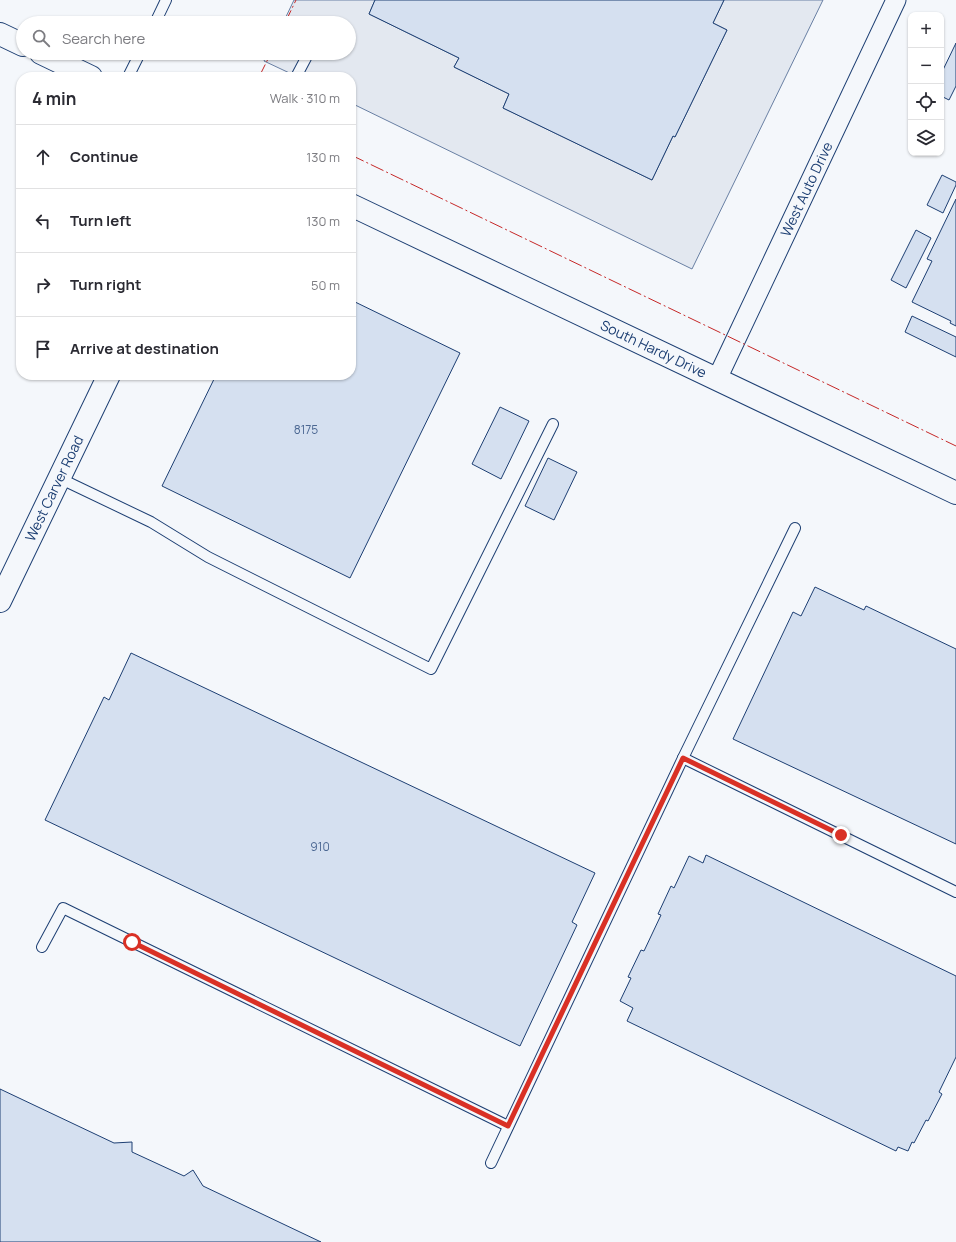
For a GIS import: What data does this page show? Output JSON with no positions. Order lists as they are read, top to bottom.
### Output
{
  "streets": {
    "street": ["West Auto Drive", "South Hardy Drive", "West Carver Road"]
  },
  "crossings": [
    ["West Auto Drive", "South Hardy Drive"]
  ],
  "house_numbers": ["8175", "910"],
  "page": {
    "map_buttons": ["+", "−"],
    "search": "Search here",
    "heading": ["4 min", "Walk · 310 m"],
    "list": [
      ["Continue", "130 m"],
      ["Turn left", "130 m"],
      ["Turn right", "50 m"],
      "Arrive at destination"
    ]
  }
}
